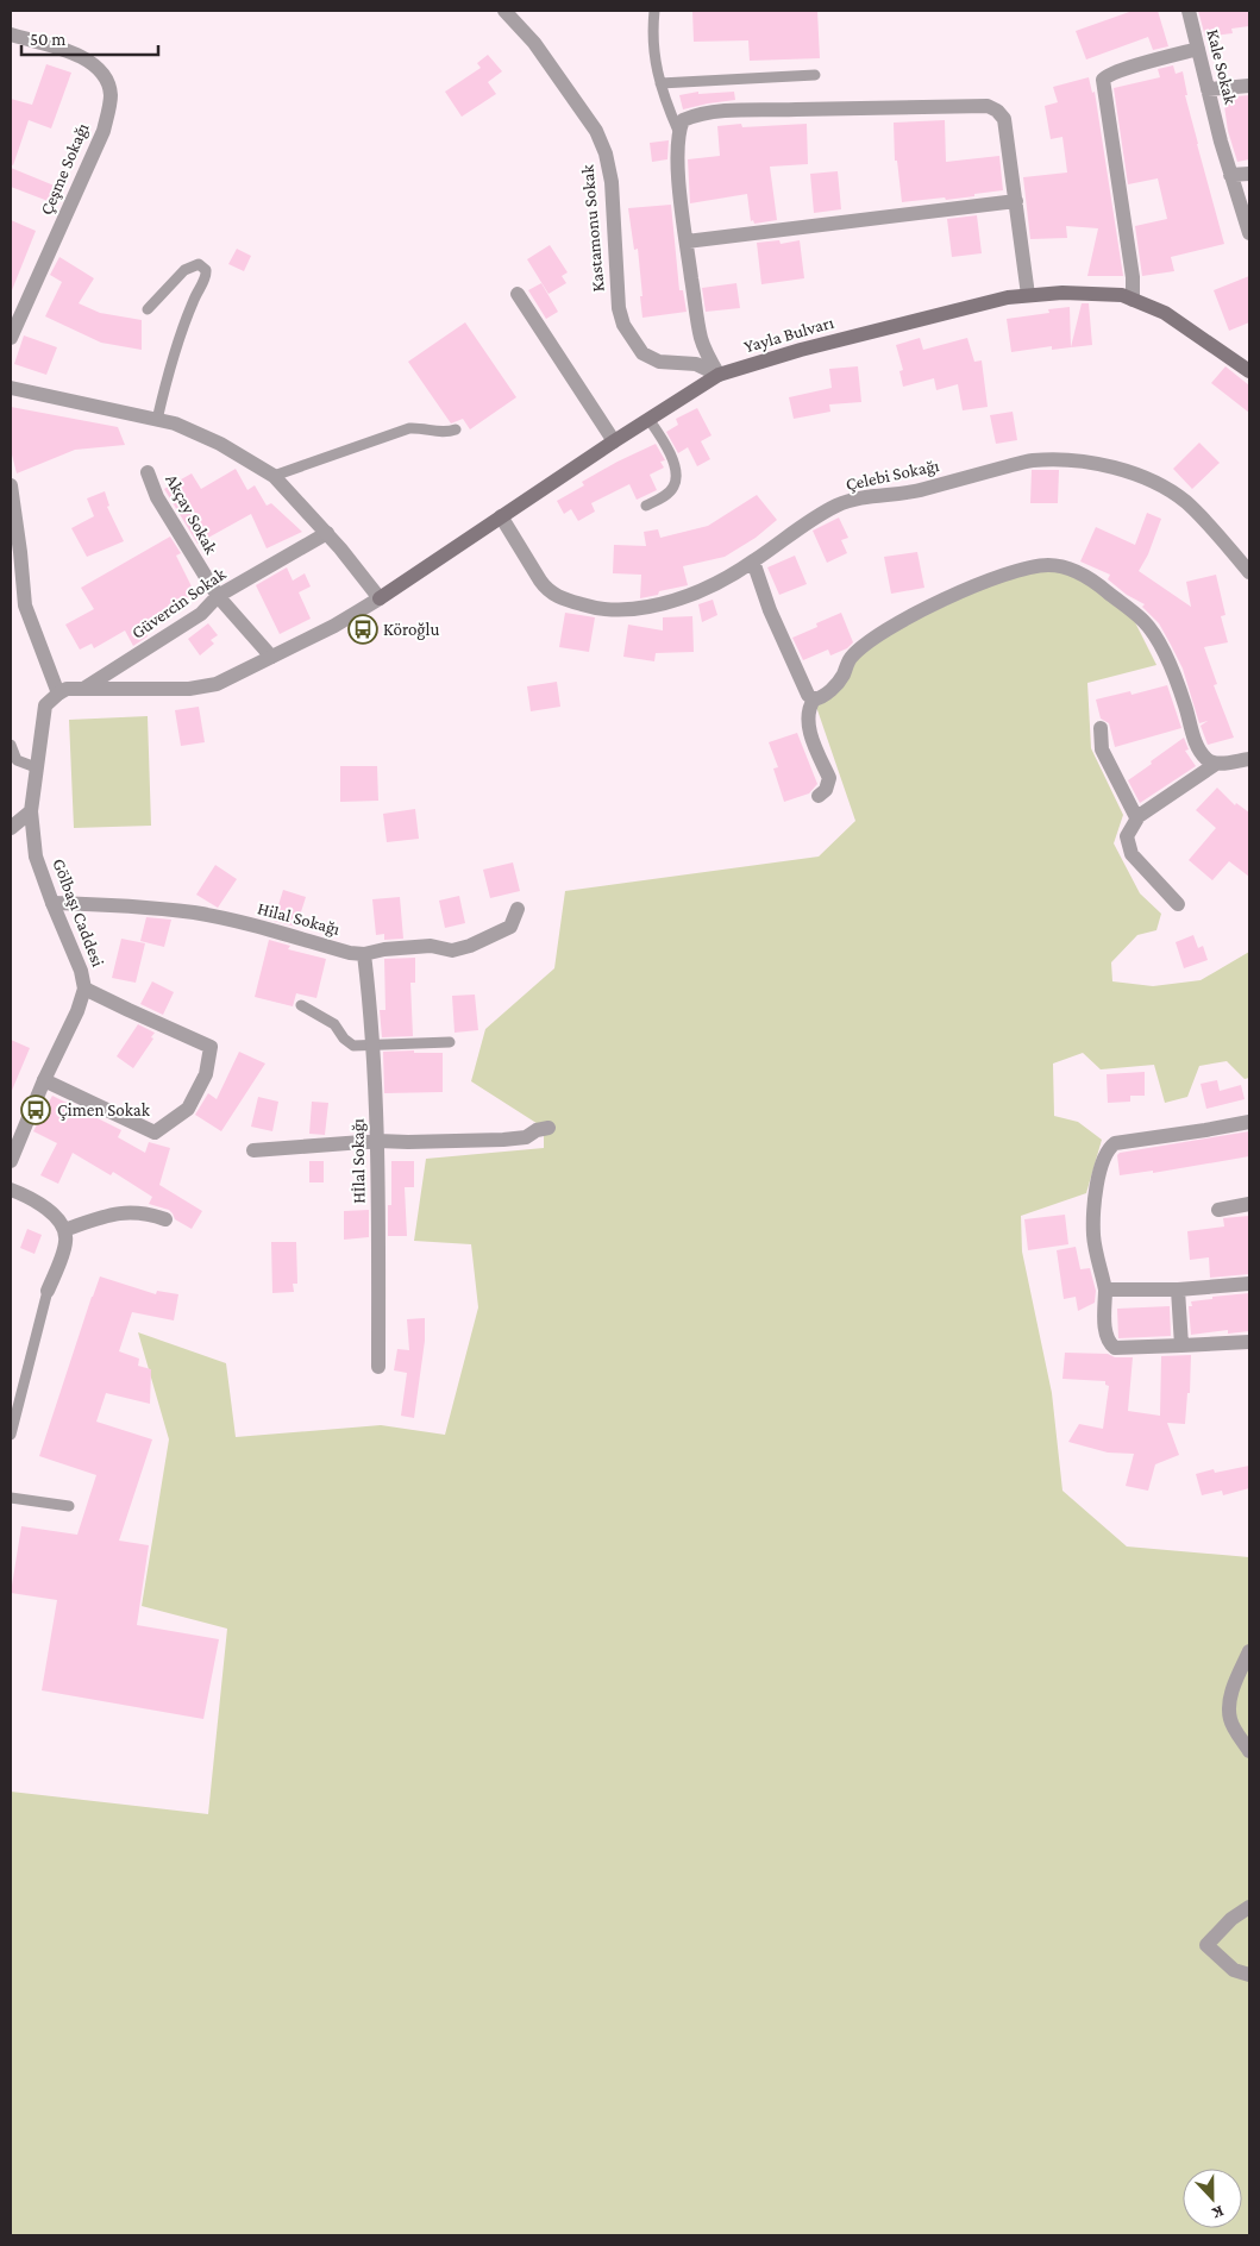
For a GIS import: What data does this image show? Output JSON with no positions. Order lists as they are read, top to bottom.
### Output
{
  "streets": {
    "main road": ["Yayla Bulvarı"],
    "street": [
      "Kale Sokak",
      "Çeşme Sokağı",
      "Kastamonu Sokak",
      "Çelebi Sokağı",
      "Akçay Sokak",
      "Güvercin Sokak",
      "Gölbaşı Caddesi",
      "Hilal Sokağı",
      "Hİlal Sokağı"
    ]
  },
  "crossings": [
    ["Kastamonu Sokak", "Yayla Bulvarı"],
    ["Yayla Bulvarı", "Çelebi Sokağı"],
    ["Akçay Sokak", "Güvercin Sokak"],
    ["Gölbaşı Caddesi", "Hilal Sokağı"],
    ["Hilal Sokağı", "Hİlal Sokağı"]
  ],
  "places": {
    "bus stop": ["Köroğlu", "Çimen Sokak"]
  },
  "scale_bar": "50 m",
  "north": "bottom"
}
